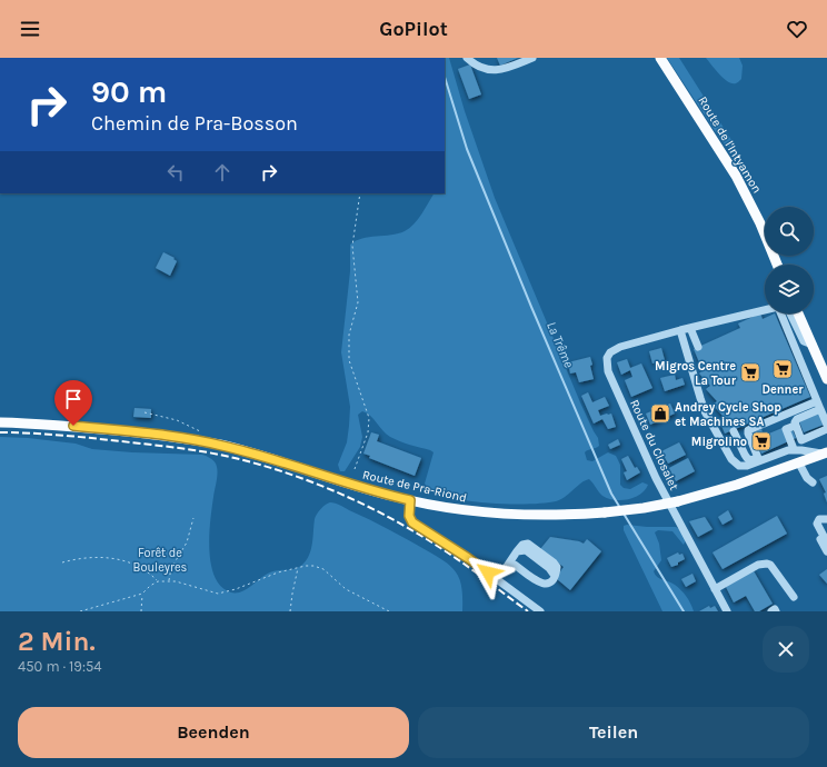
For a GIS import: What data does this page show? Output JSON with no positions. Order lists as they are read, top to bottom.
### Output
{
  "streets": {
    "main road": ["Route de l'Intyamon", "Route de Pra-Riond"],
    "street": ["Route du Closalet"]
  },
  "water": ["La Trême"],
  "parks": ["Forêt de Bouleyres"],
  "places": {
    "supermarket": ["Denner", "Migros Centre La Tour", "Migrolino"],
    "shop": ["Andrey Cycle Shop et Machines SA"]
  },
  "page": {
    "header": "GoPilot",
    "turn": ["90 m", "Chemin de Pra-Bosson"],
    "heading": ["2 Min.", "450 m · 19:54"],
    "buttons": ["Beenden", "Teilen"]
  }
}
